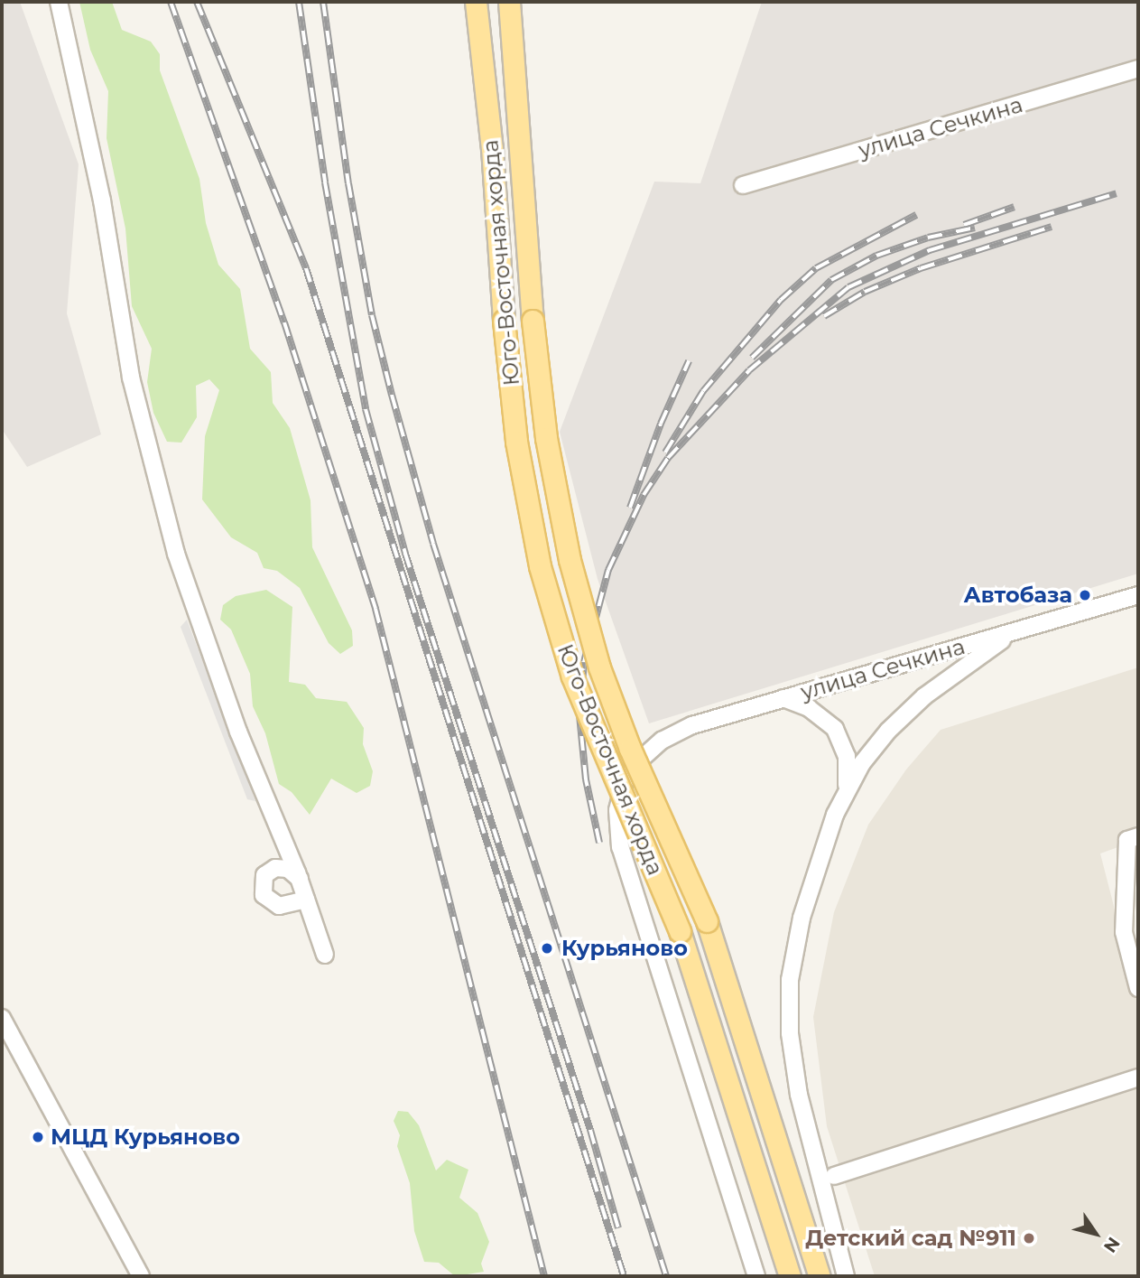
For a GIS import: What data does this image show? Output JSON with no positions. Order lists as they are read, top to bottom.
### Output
{
  "streets": {
    "main road": ["Юго-Восточная хорда"],
    "street": ["улица Сечкина"]
  },
  "places": [
    "Автобаза",
    "Курьяново",
    "МЦД Курьяново",
    "Детский сад №911"
  ],
  "north": "bottom right"
}
